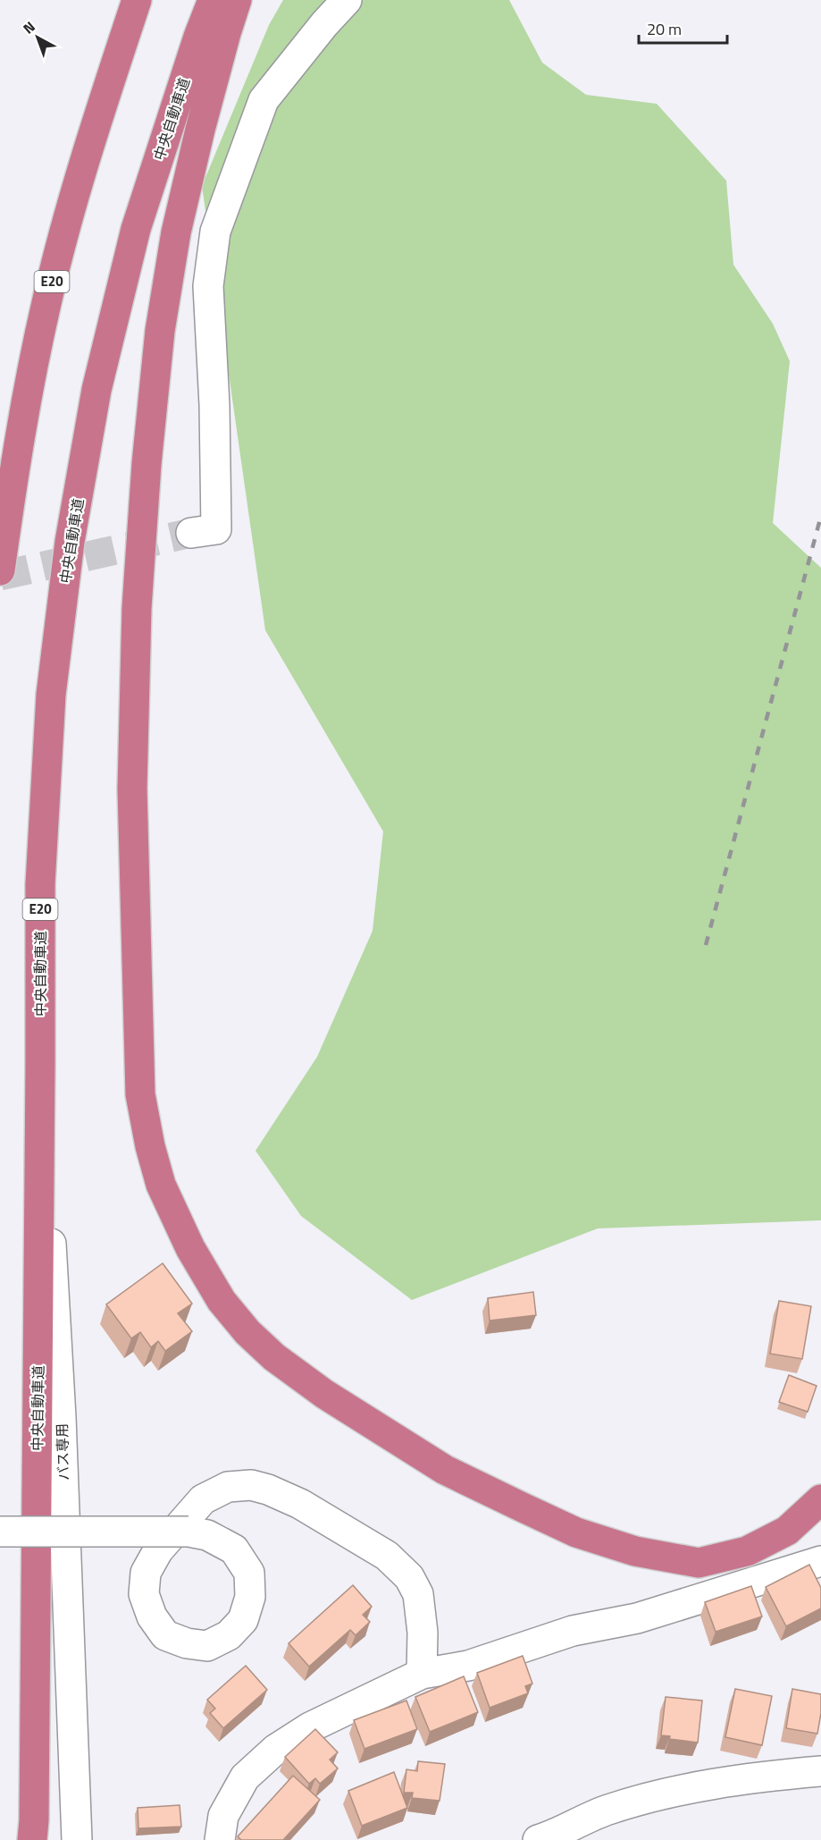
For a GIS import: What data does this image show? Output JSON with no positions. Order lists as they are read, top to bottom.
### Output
{
  "streets": {
    "highway": ["中央自動車道", "E20"],
    "street": ["バス専用"]
  },
  "crossings": [
    ["中央自動車道", "バス専用"]
  ],
  "scale_bar": "20 m",
  "north": "top left"
}
